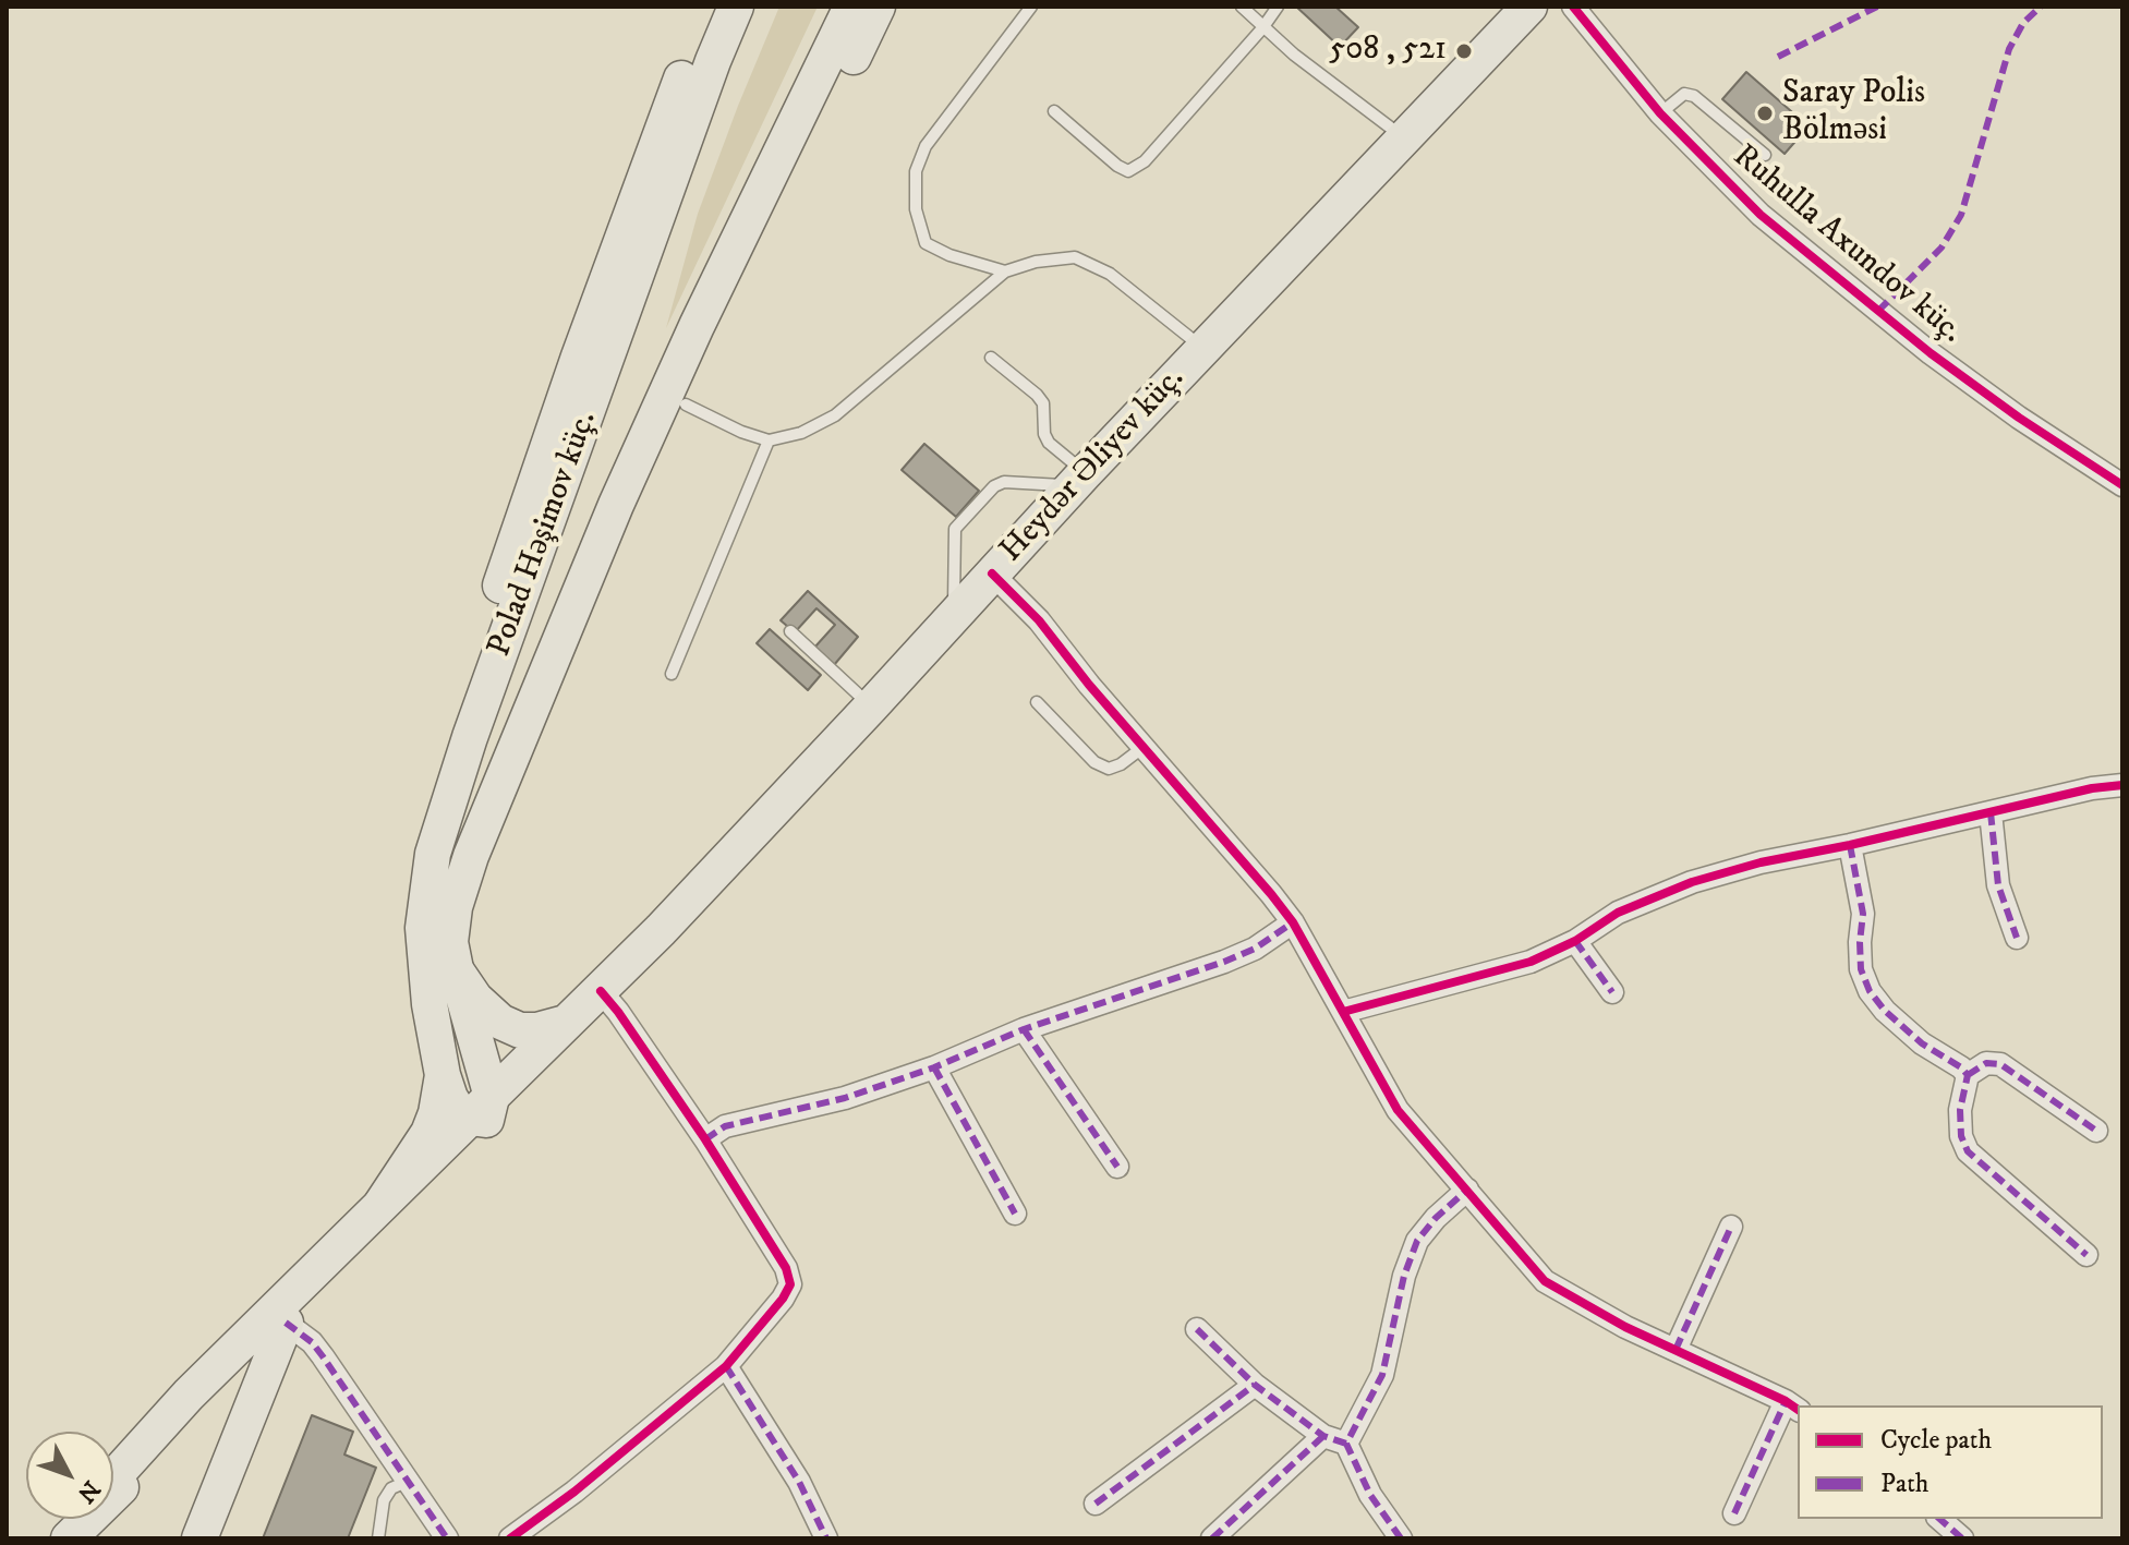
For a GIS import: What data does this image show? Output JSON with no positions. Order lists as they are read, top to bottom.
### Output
{
  "streets": {
    "main road": ["Heydər Əliyev küç.", "Polad Həşimov küç."],
    "street": ["Ruhulla Axundov küç."]
  },
  "places": ["508 , 521", "Saray Polis Bölməsi"],
  "legend": ["Cycle path", "Path"],
  "north": "bottom right"
}
